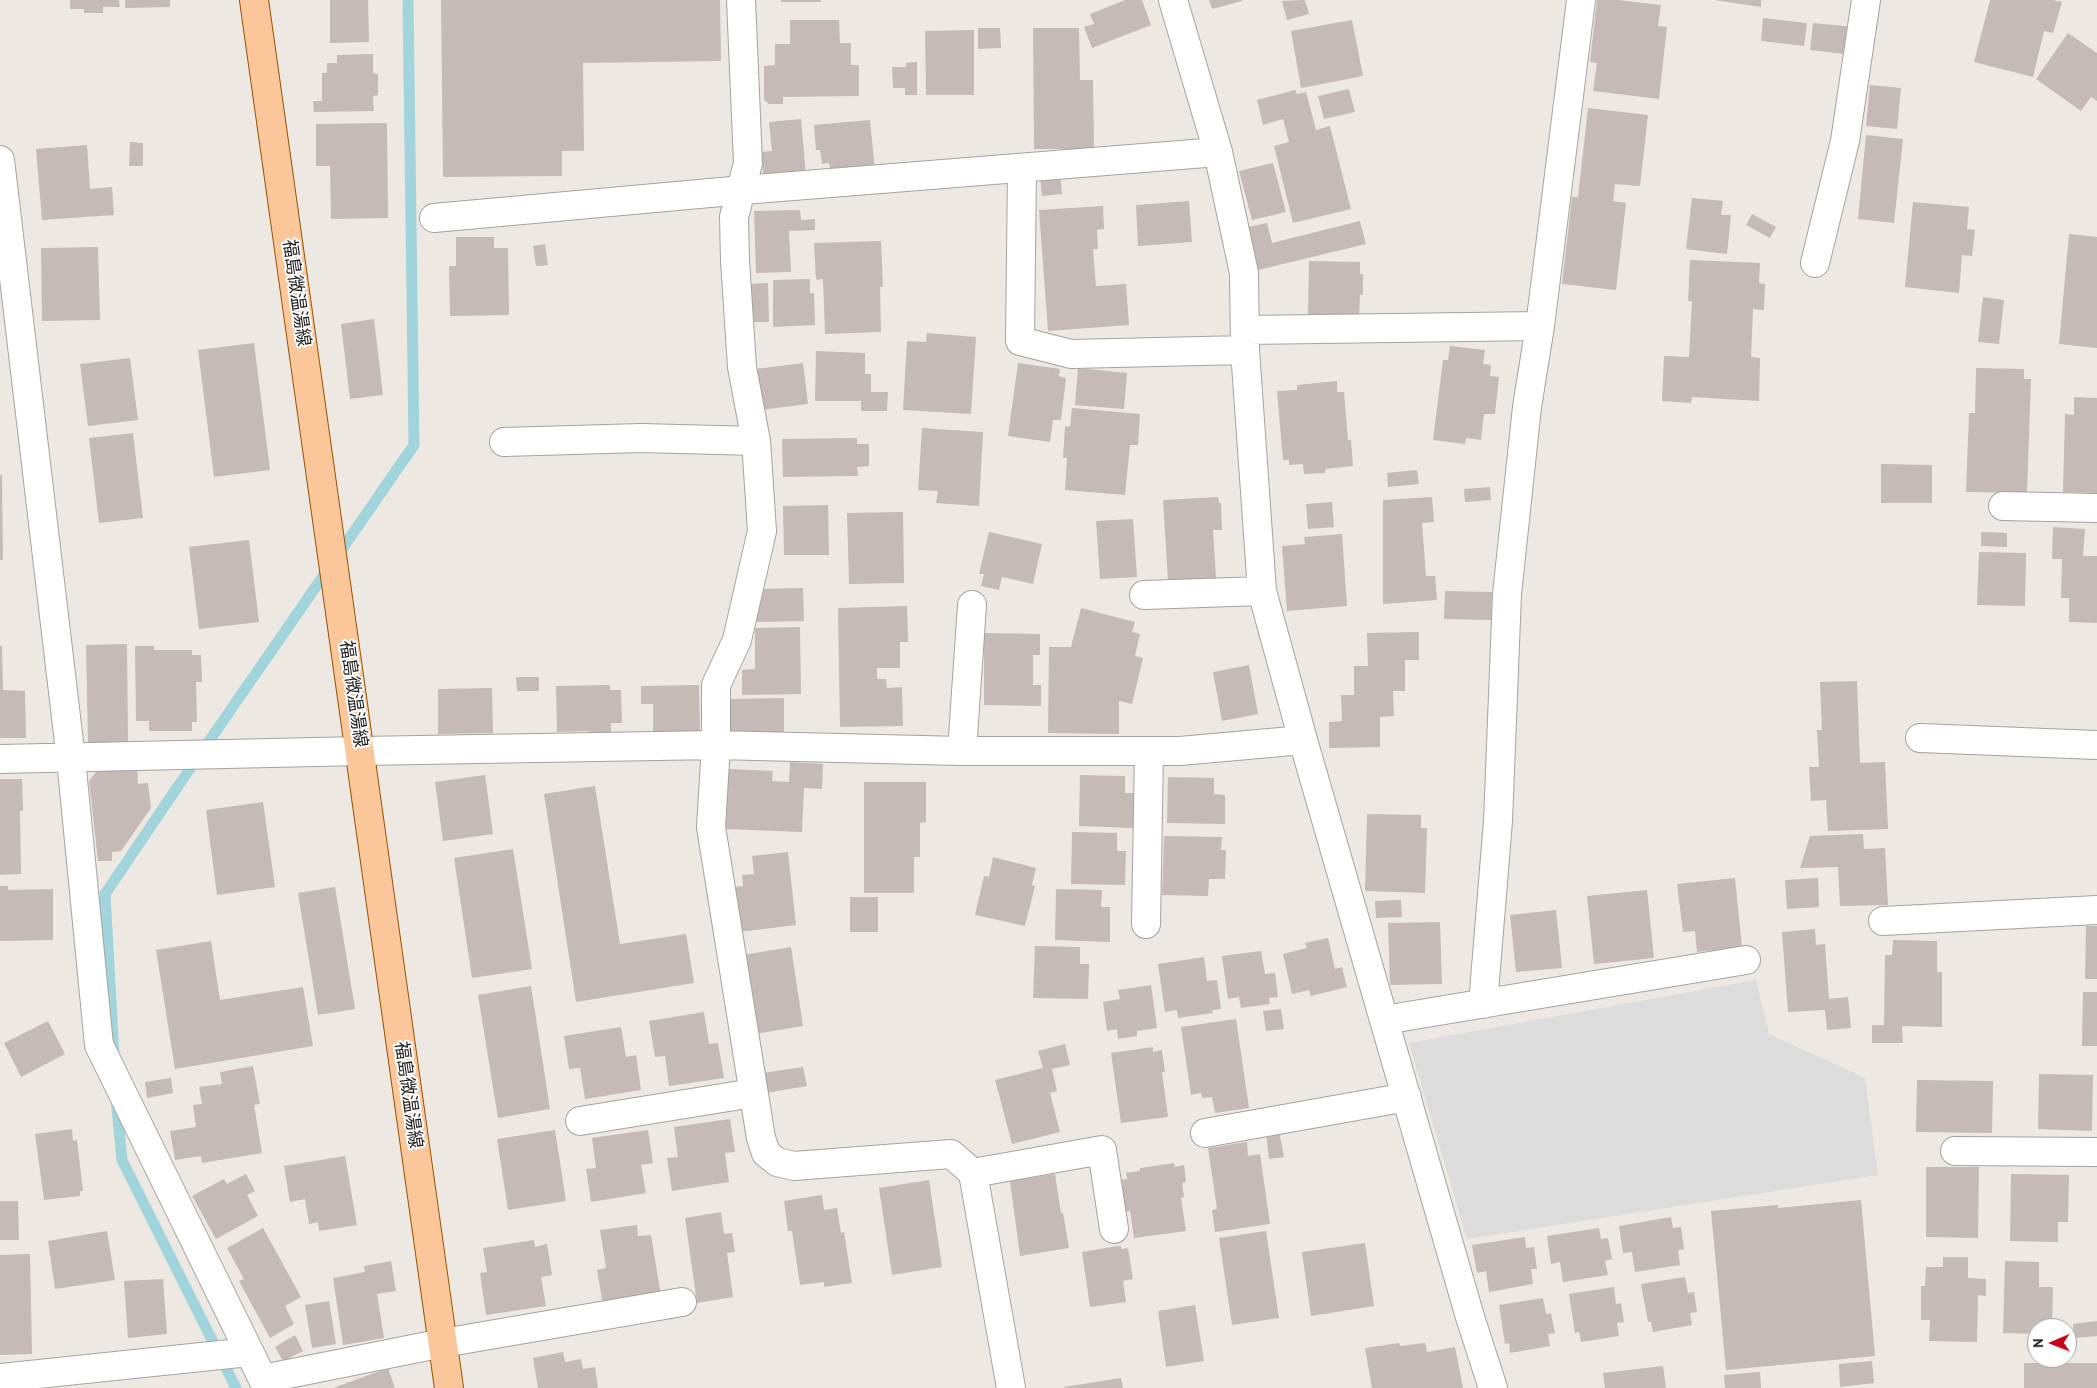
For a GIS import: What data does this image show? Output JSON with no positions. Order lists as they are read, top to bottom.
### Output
{
  "streets": {
    "main road": ["福島微温湯線"]
  },
  "north": "left"
}
